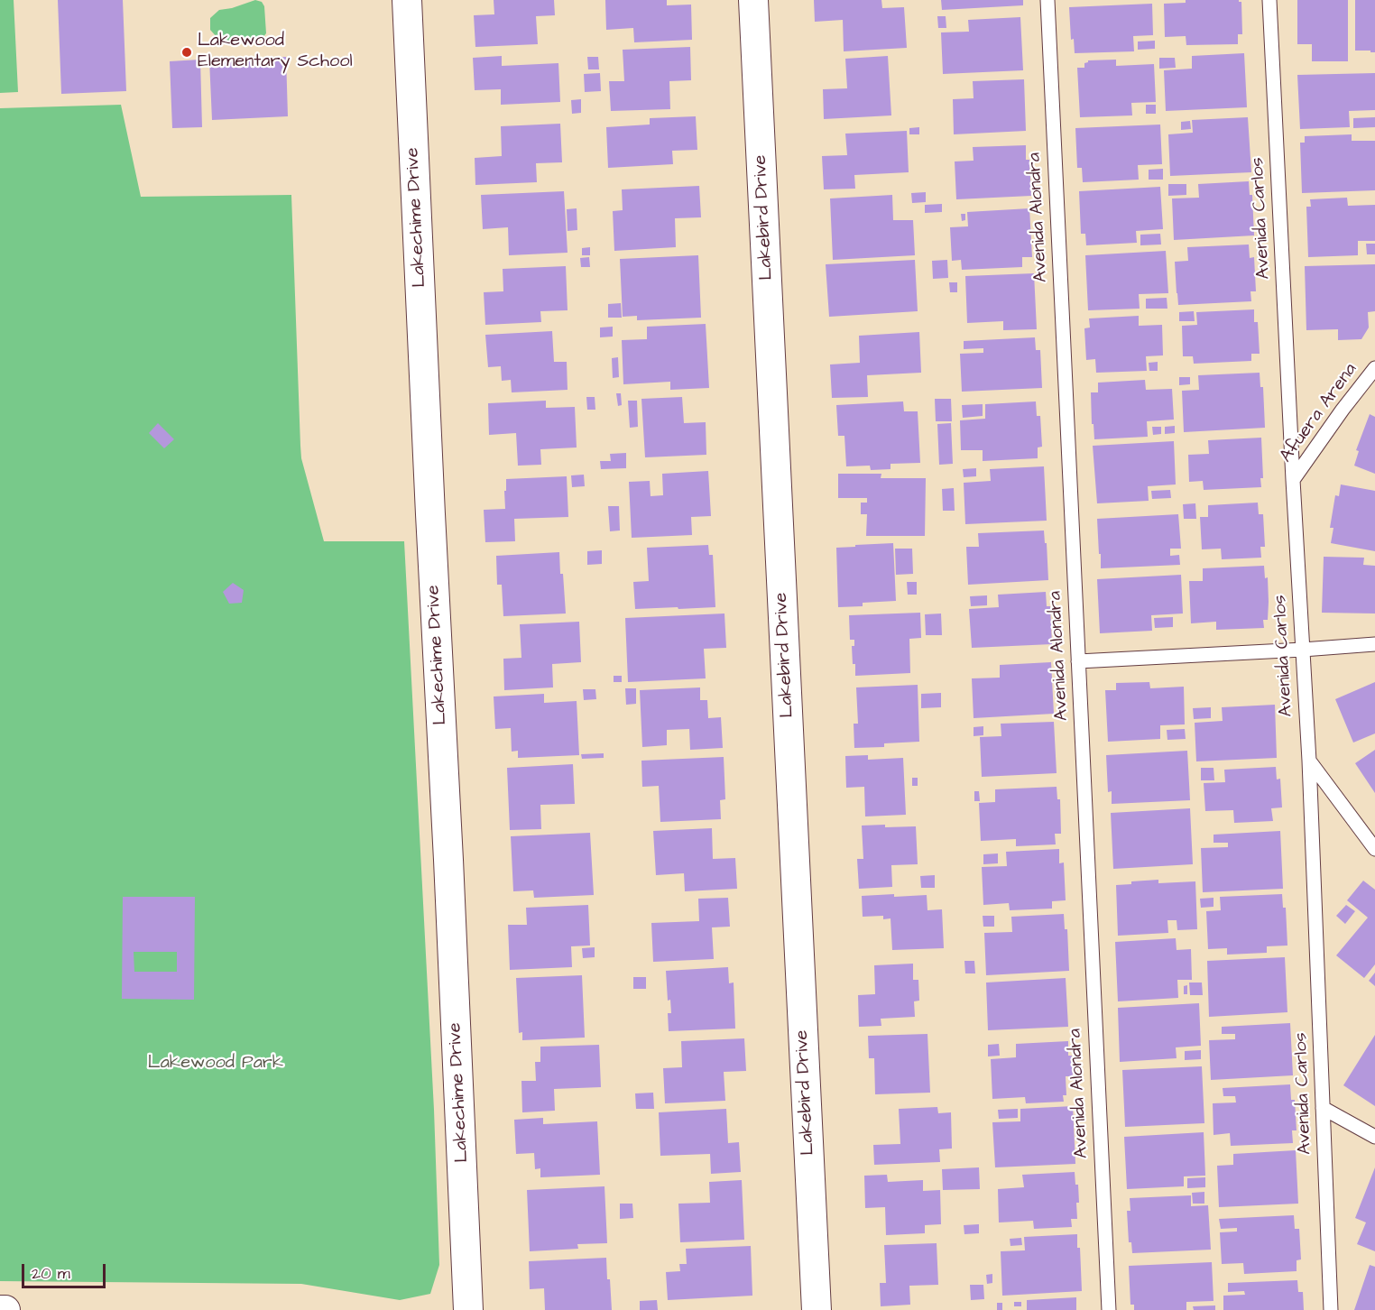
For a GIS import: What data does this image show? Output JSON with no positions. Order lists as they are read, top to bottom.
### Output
{
  "streets": {
    "street": ["Lakechime Drive", "Lakebird Drive"],
    "lane": ["Avenida Alondra", "Avenida Carlos", "Afuera Arena"]
  },
  "crossings": [
    ["Avenida Carlos", "Afuera Arena"]
  ],
  "parks": ["Lakewood Park"],
  "places": ["Lakewood Elementary School"],
  "scale_bar": "20 m"
}
